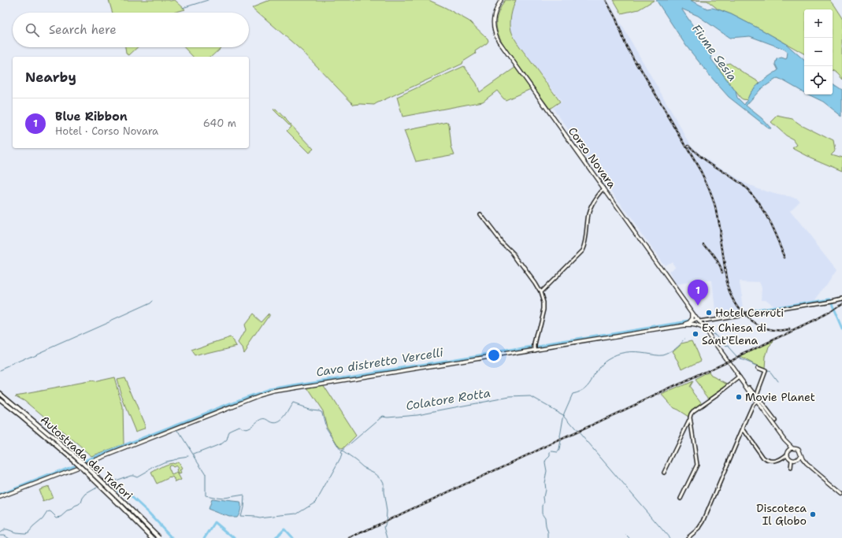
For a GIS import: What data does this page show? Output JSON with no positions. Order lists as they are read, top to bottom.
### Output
{
  "streets": {
    "highway": ["Autostrada dei Trafori"],
    "main road": ["Corso Novara"]
  },
  "water": ["Fiume Sesia", "Cavo distretto Vercelli", "Colatore Rotta"],
  "places": [
    "Hotel Cerruti",
    "Ex Chiesa di Sant'Elena",
    "Movie Planet",
    "Discoteca Il Globo"
  ],
  "page": {
    "map_buttons": ["+", "−"],
    "search": "Search here",
    "heading": "Nearby",
    "list": [
      {
        "mark": "1",
        "name": "Blue Ribbon",
        "note": "Hotel · Corso Novara",
        "value": "640 m"
      }
    ],
    "pins": "1"
  }
}
